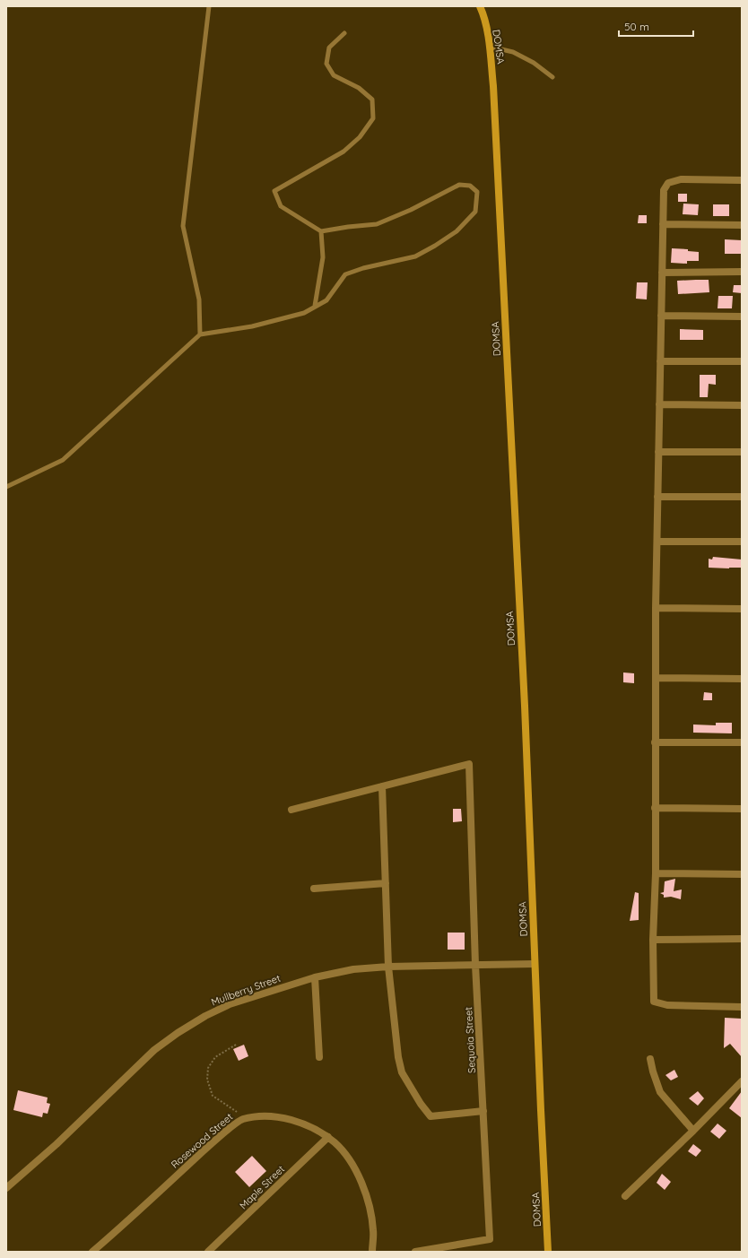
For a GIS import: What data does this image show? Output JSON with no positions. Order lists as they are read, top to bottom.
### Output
{
  "streets": {
    "main road": ["DOMSA"],
    "street": [
      "Mullberry Street",
      "Sequoia Street",
      "Rosewood Street",
      "Maple Street"
    ]
  },
  "crossings": [
    ["DOMSA", "Mullberry Street"],
    ["Mullberry Street", "Sequoia Street"],
    ["Rosewood Street", "Maple Street"]
  ],
  "scale_bar": "50 m"
}
